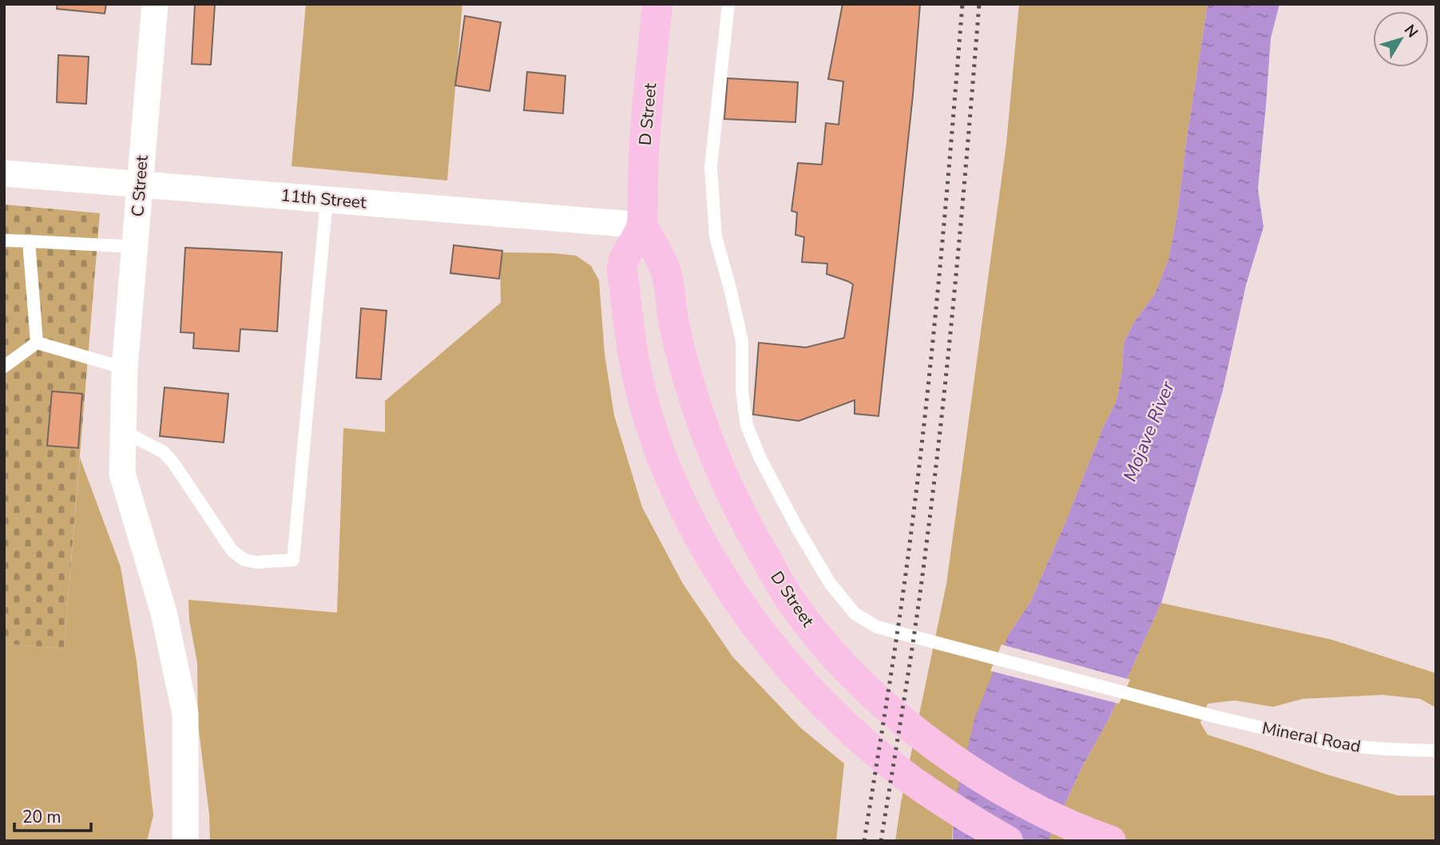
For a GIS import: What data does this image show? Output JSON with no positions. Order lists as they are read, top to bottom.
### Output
{
  "streets": {
    "main road": ["D Street"],
    "street": ["C Street", "11th Street"],
    "lane": ["Mineral Road"]
  },
  "crossings": [
    ["D Street", "11th Street"],
    ["C Street", "11th Street"]
  ],
  "water": ["Mojave River"],
  "scale_bar": "20 m",
  "north": "top right"
}
